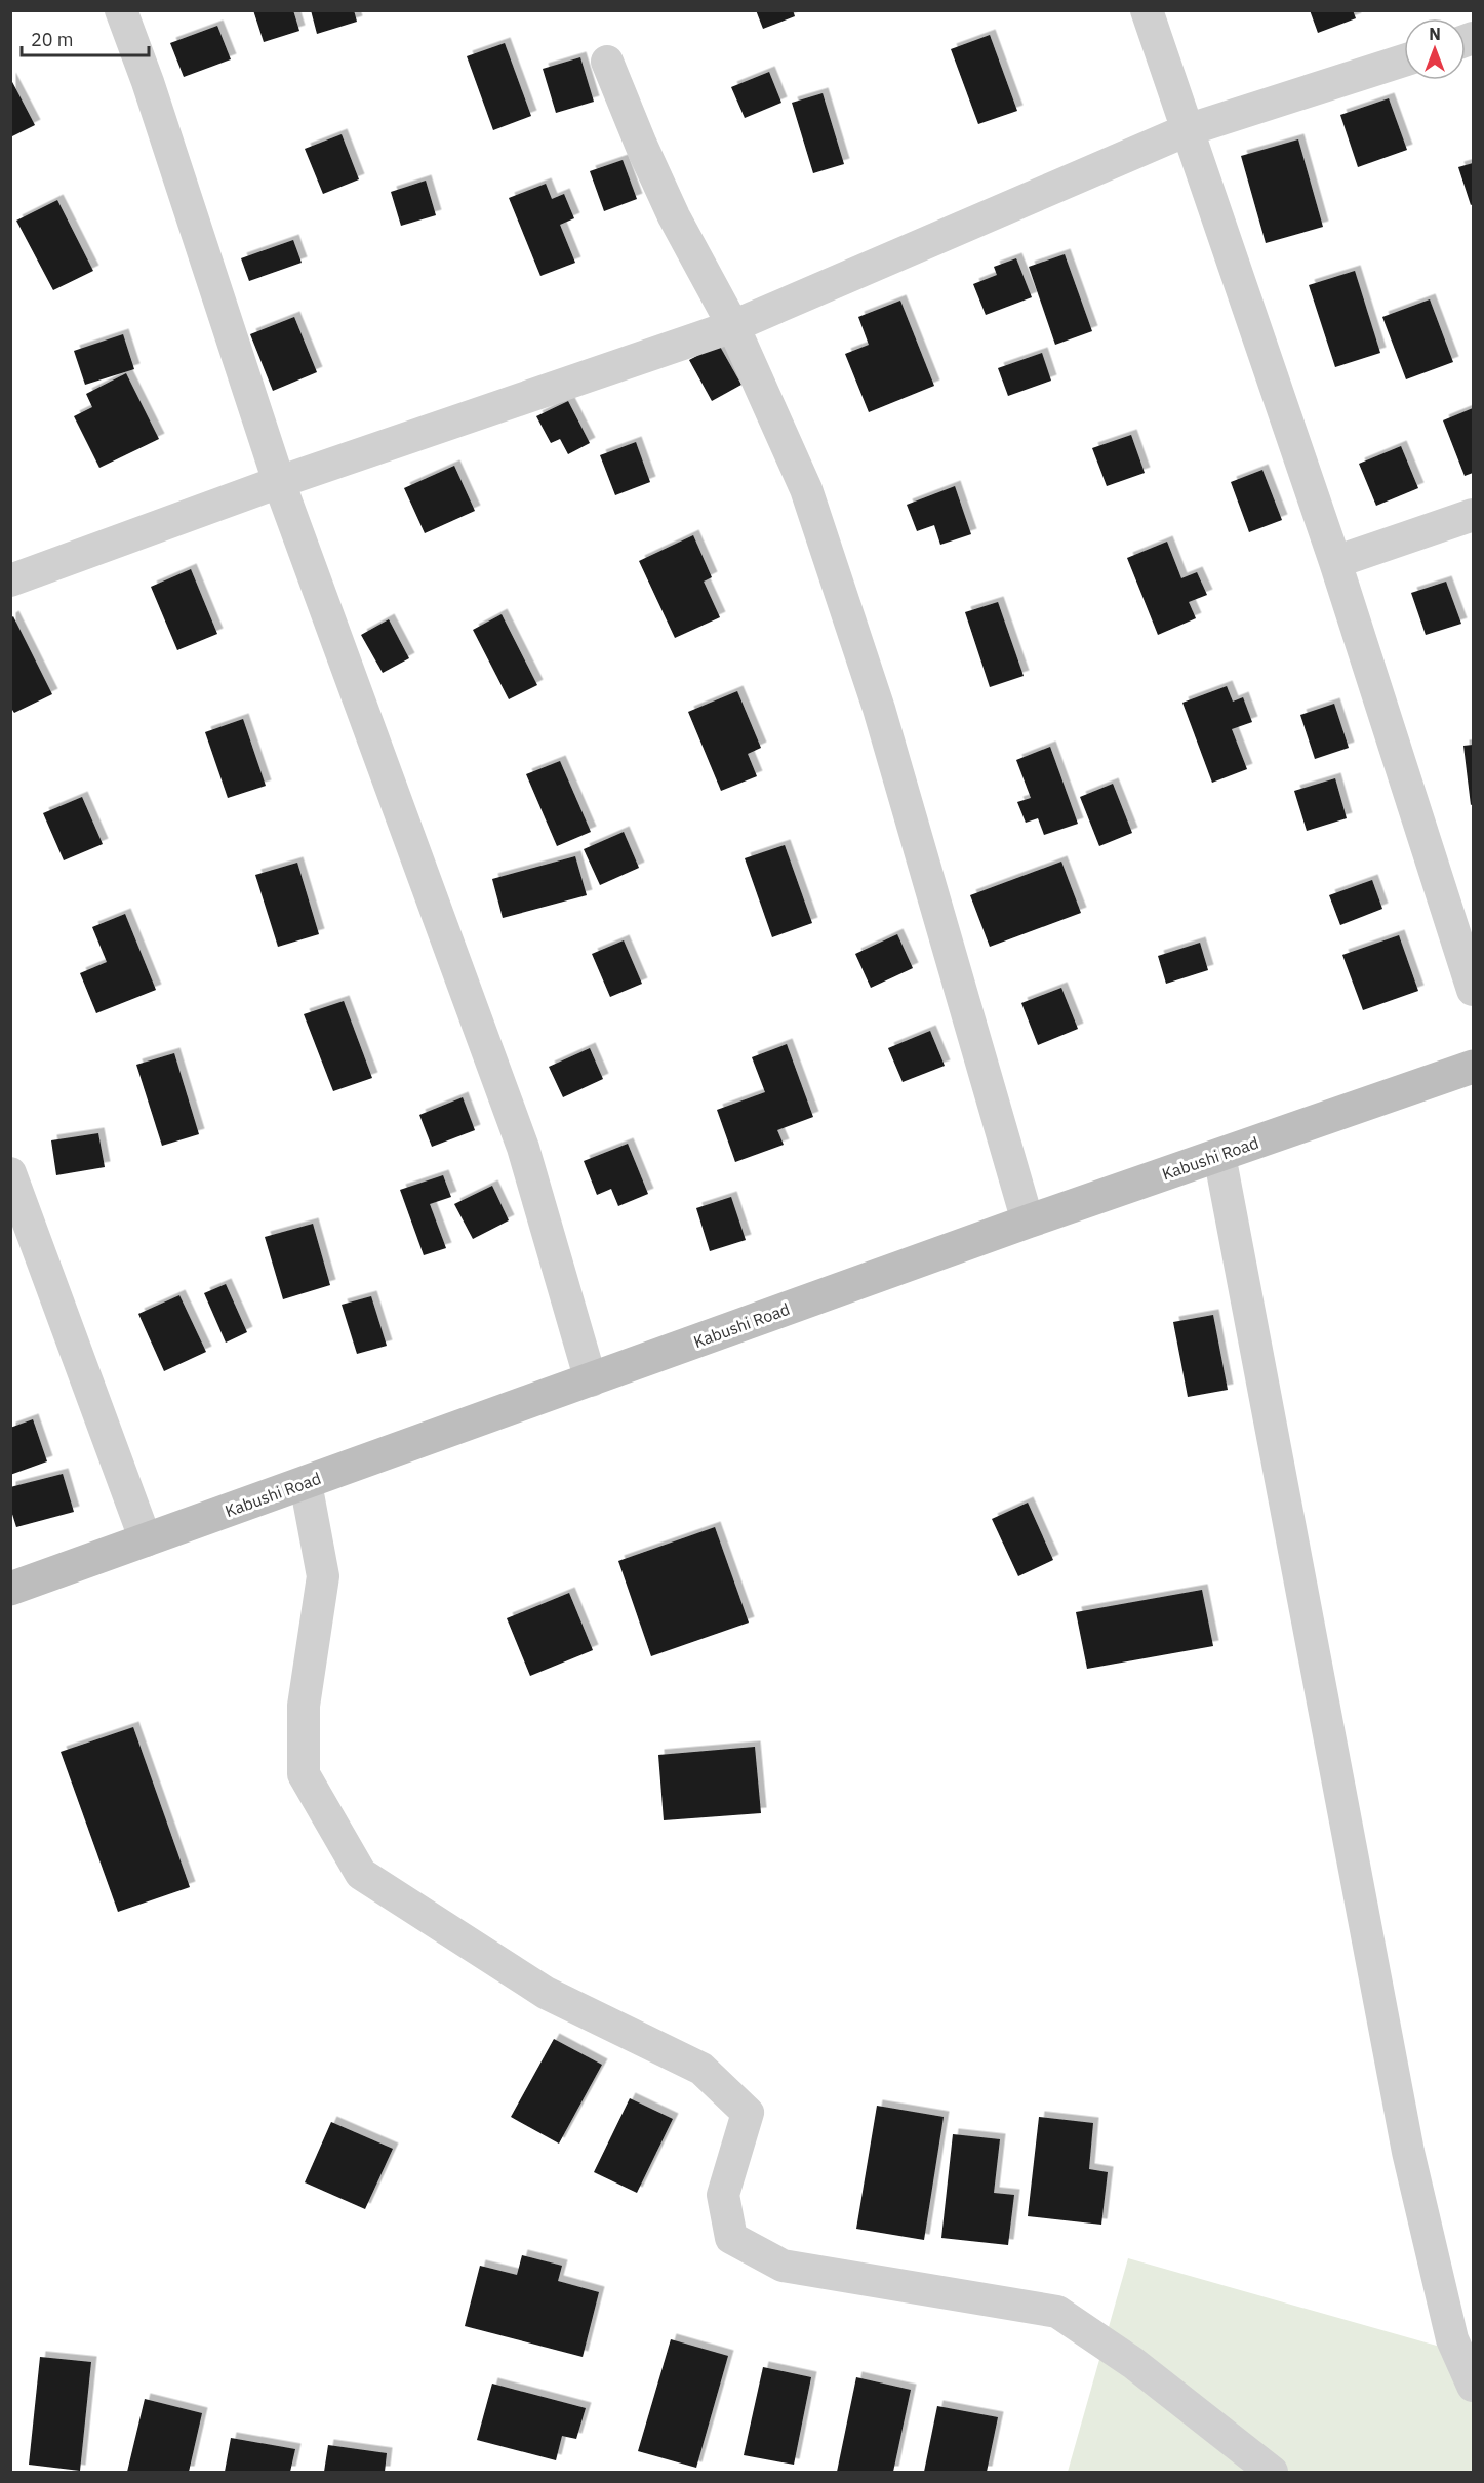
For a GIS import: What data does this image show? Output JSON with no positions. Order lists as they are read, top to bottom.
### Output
{
  "streets": {
    "main road": ["Kabushi Road"]
  },
  "scale_bar": "20 m",
  "north": "top"
}
